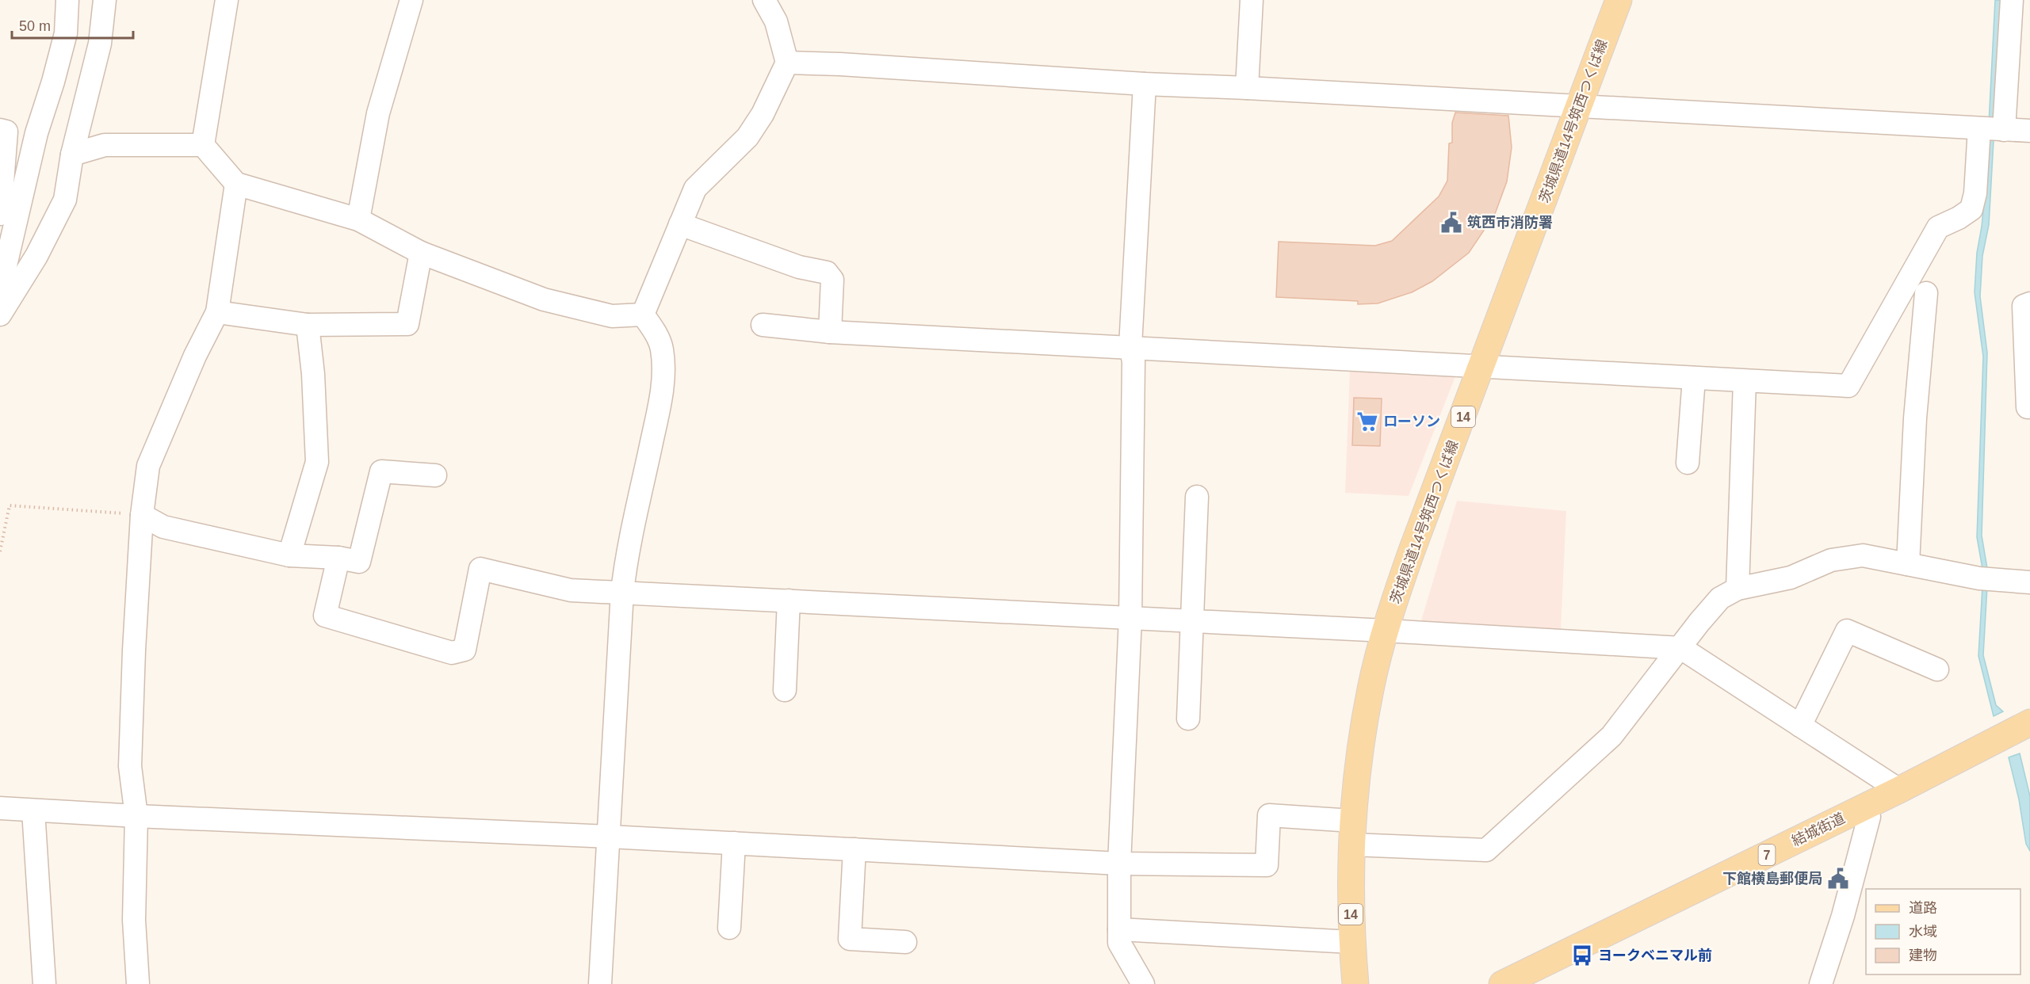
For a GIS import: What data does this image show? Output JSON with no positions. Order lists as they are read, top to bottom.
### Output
{
  "streets": {
    "main road": [
      "茨城県道14号筑西つくば線",
      "14",
      "結城街道",
      "7"
    ]
  },
  "places": {
    "public building": ["筑西市消防署", "下館横島郵便局"],
    "supermarket": ["ローソン"],
    "bus stop": ["ヨークベニマル前"]
  },
  "legend": ["道路", "水域", "建物"],
  "scale_bar": "50 m"
}
